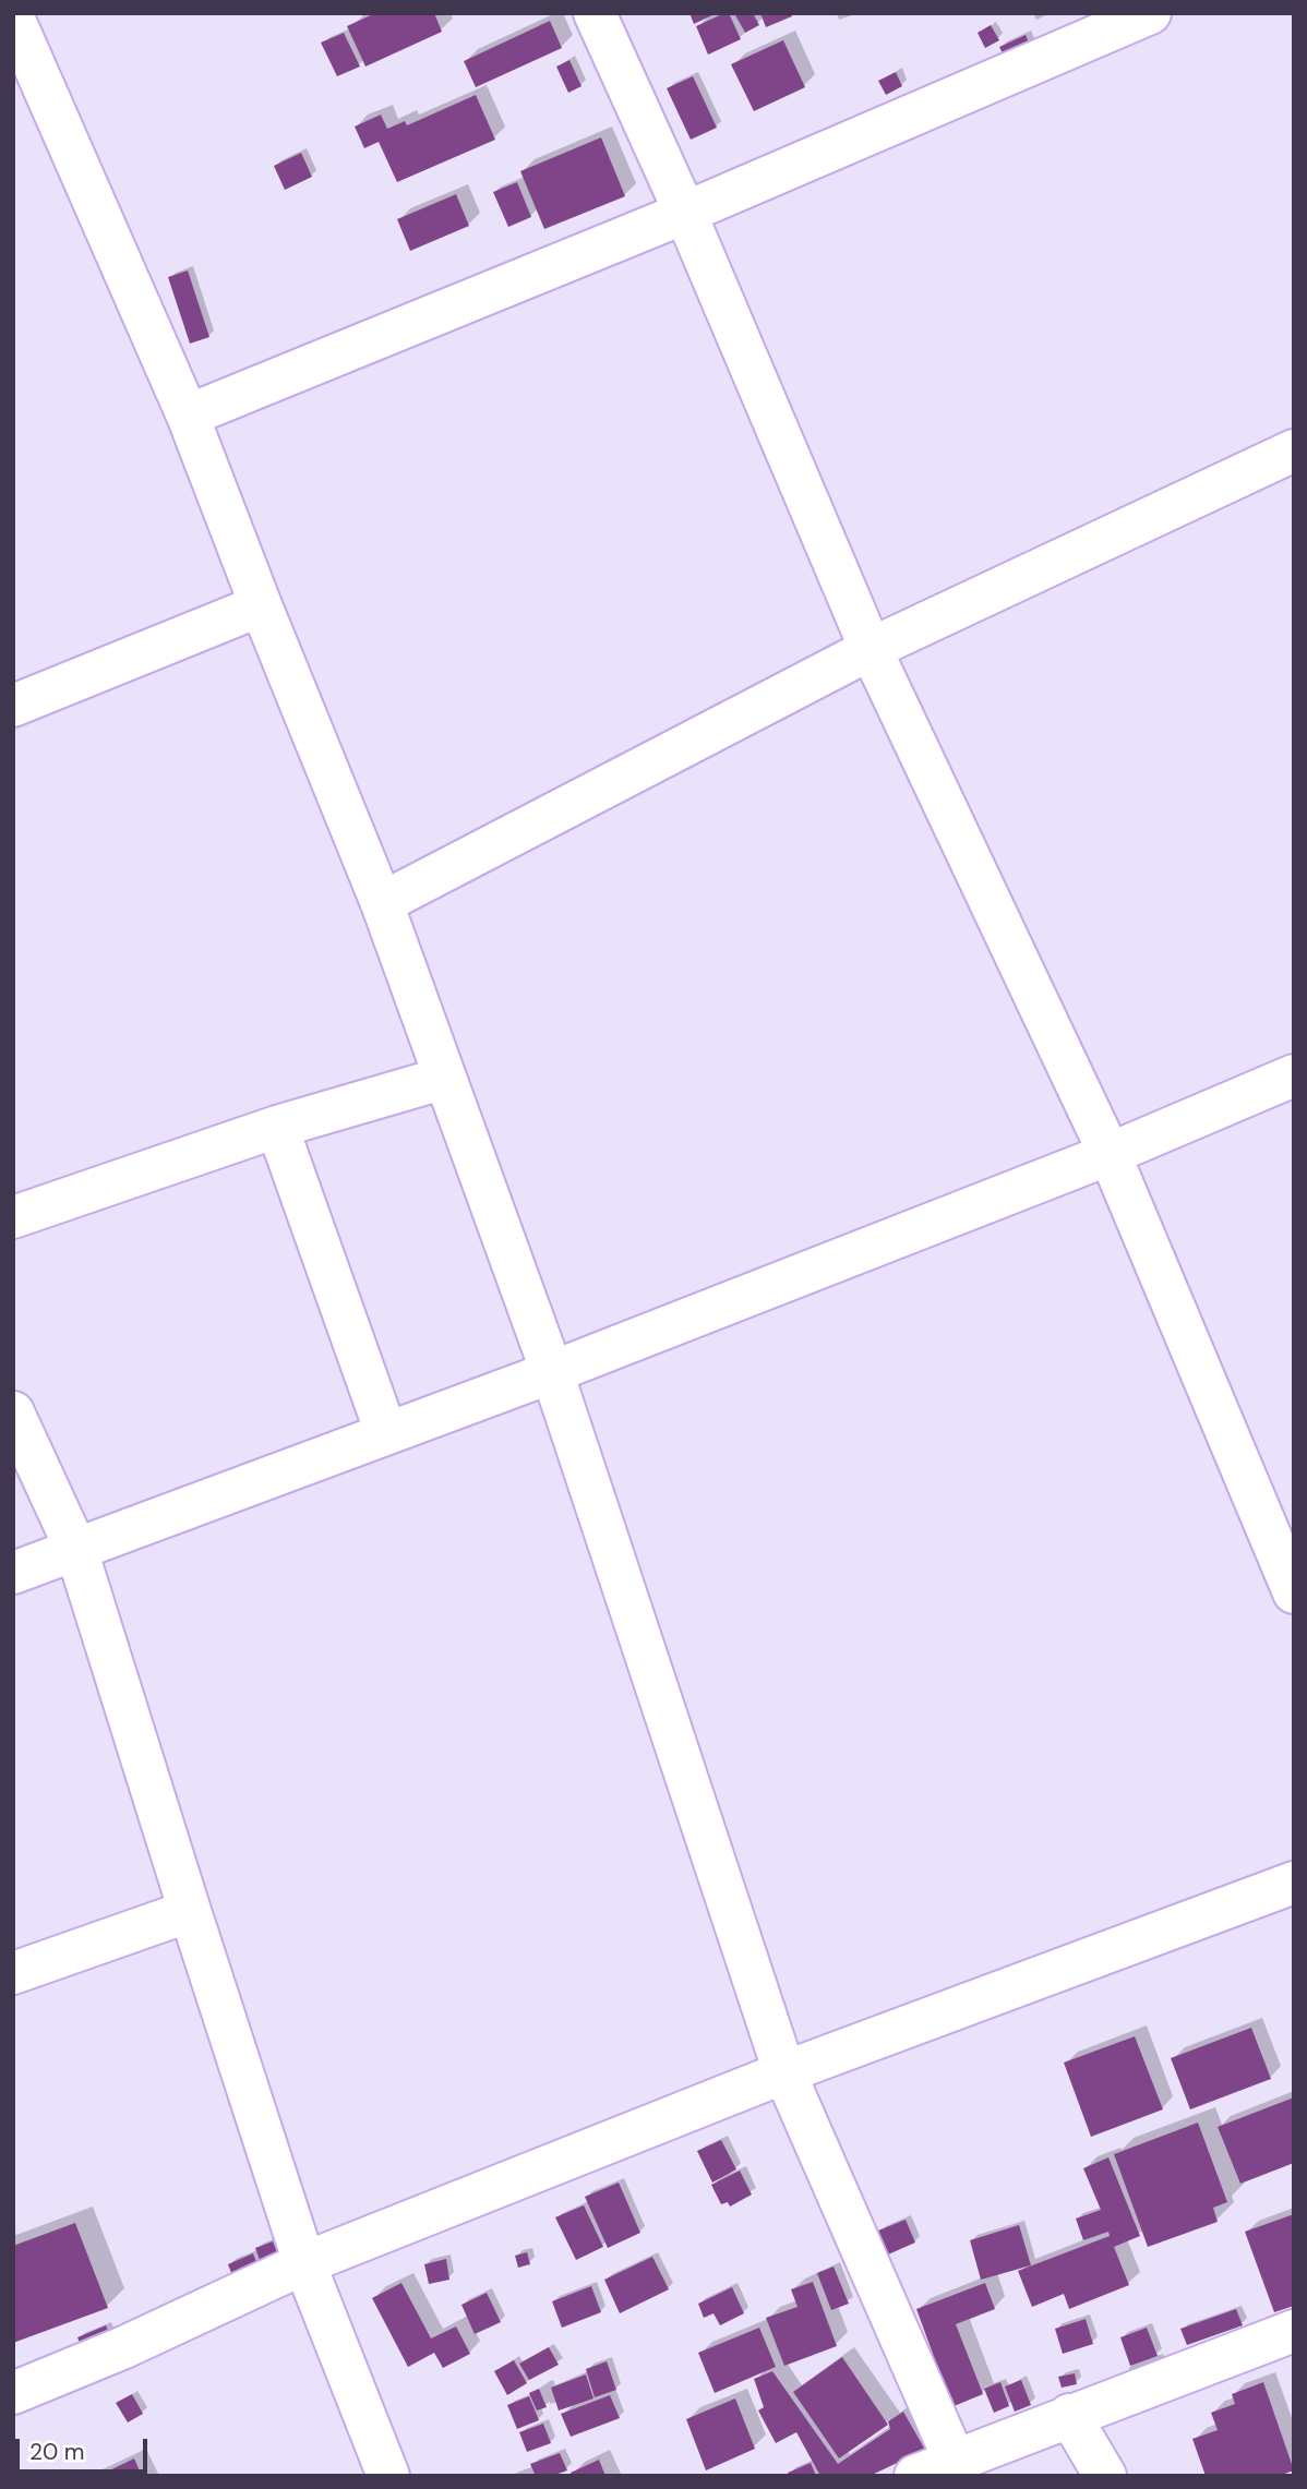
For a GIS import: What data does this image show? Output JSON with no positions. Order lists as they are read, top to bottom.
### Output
{
  "scale_bar": "20 m"
}
